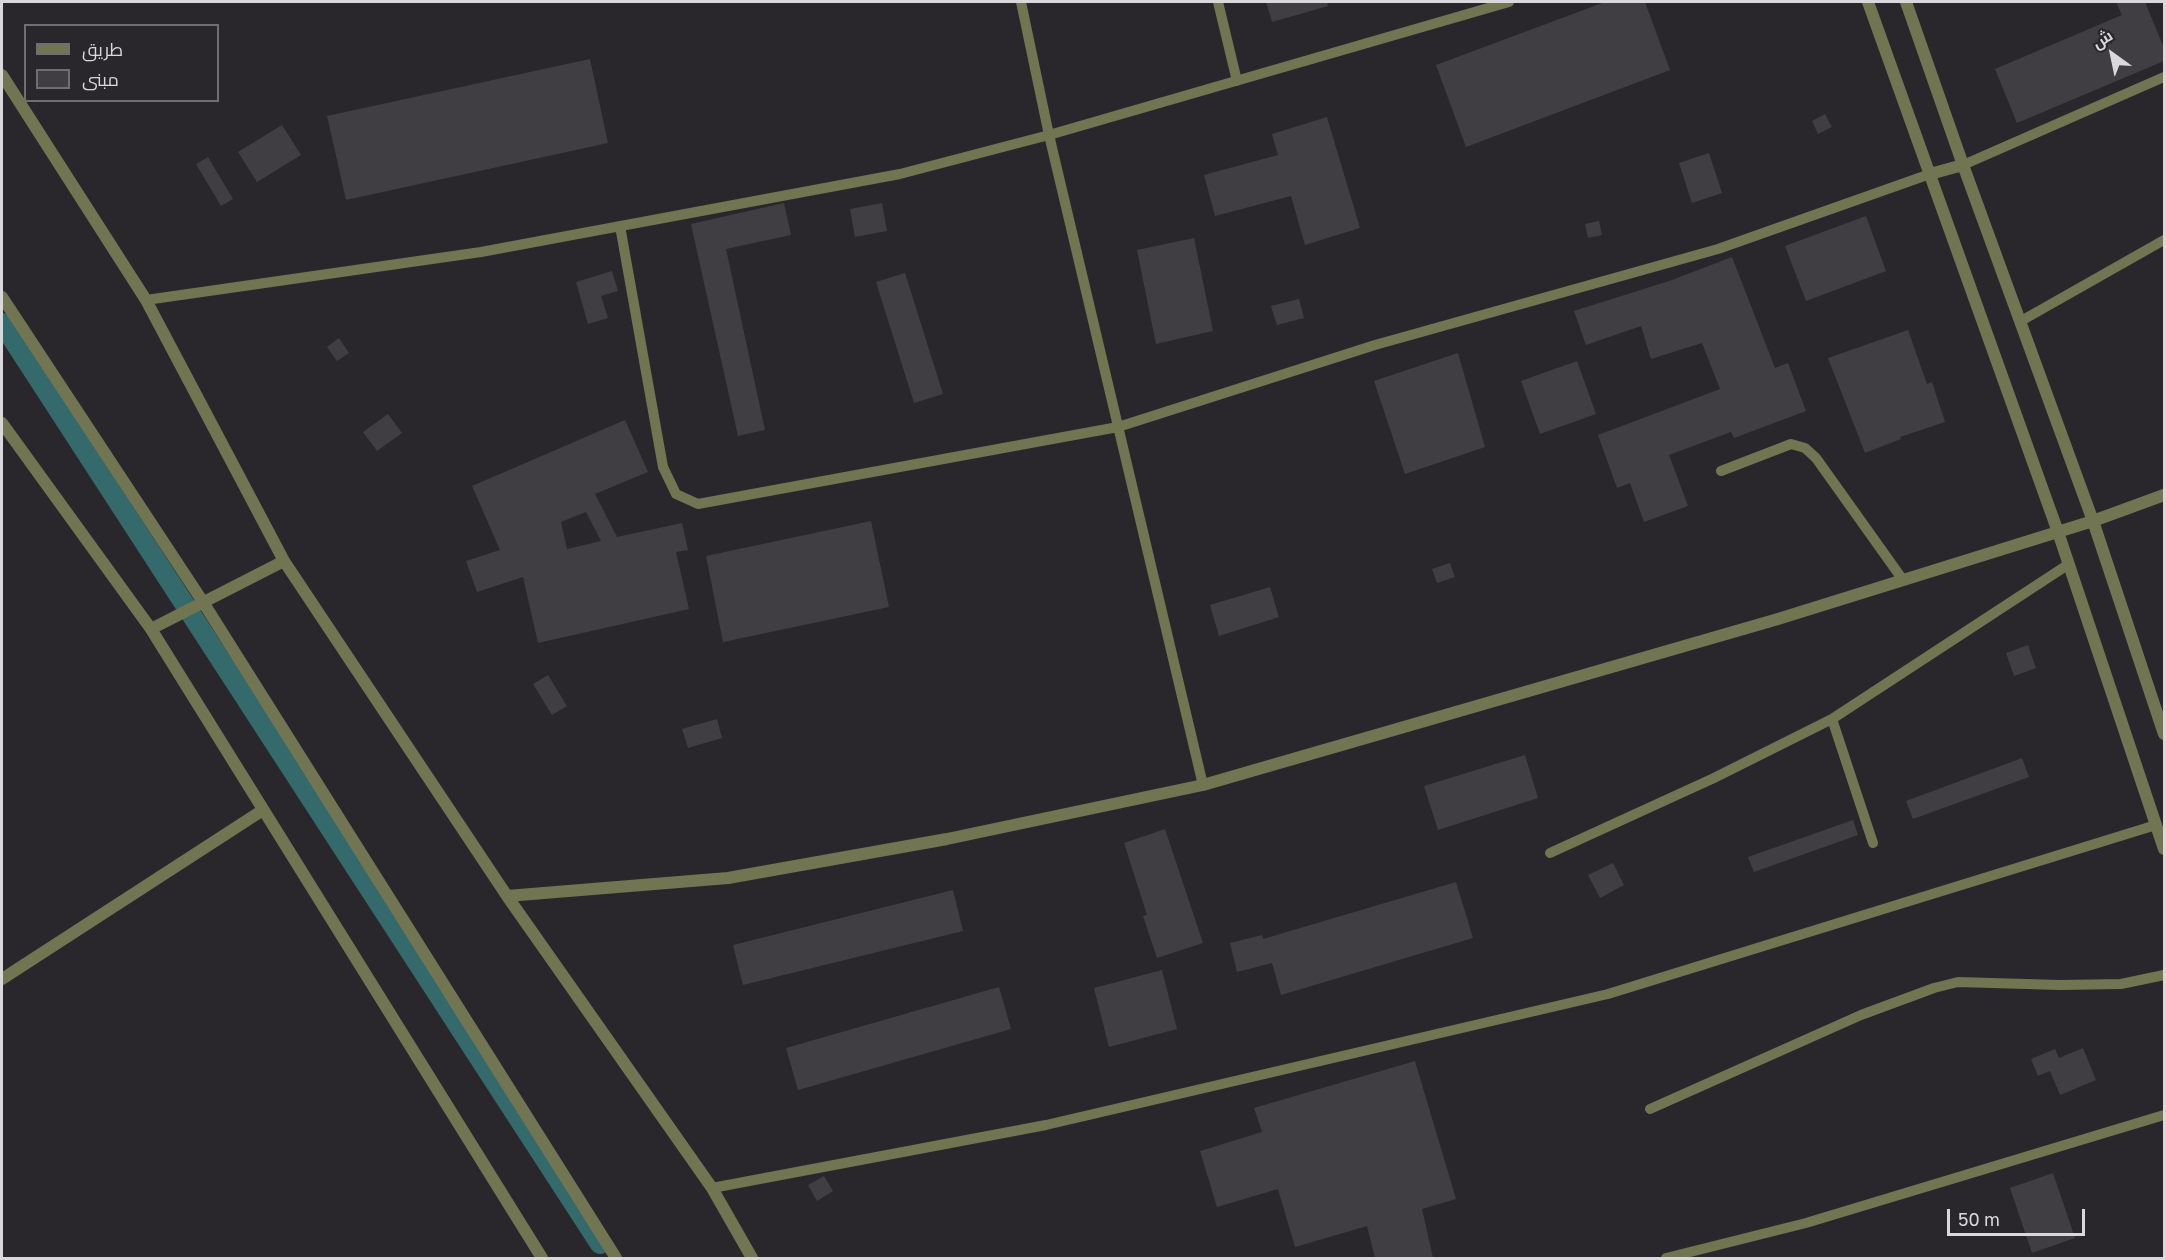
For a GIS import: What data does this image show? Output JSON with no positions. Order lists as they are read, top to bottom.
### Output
{
  "legend": ["طريق", "مبنى"],
  "scale_bar": "50 m",
  "north": "top left"
}
